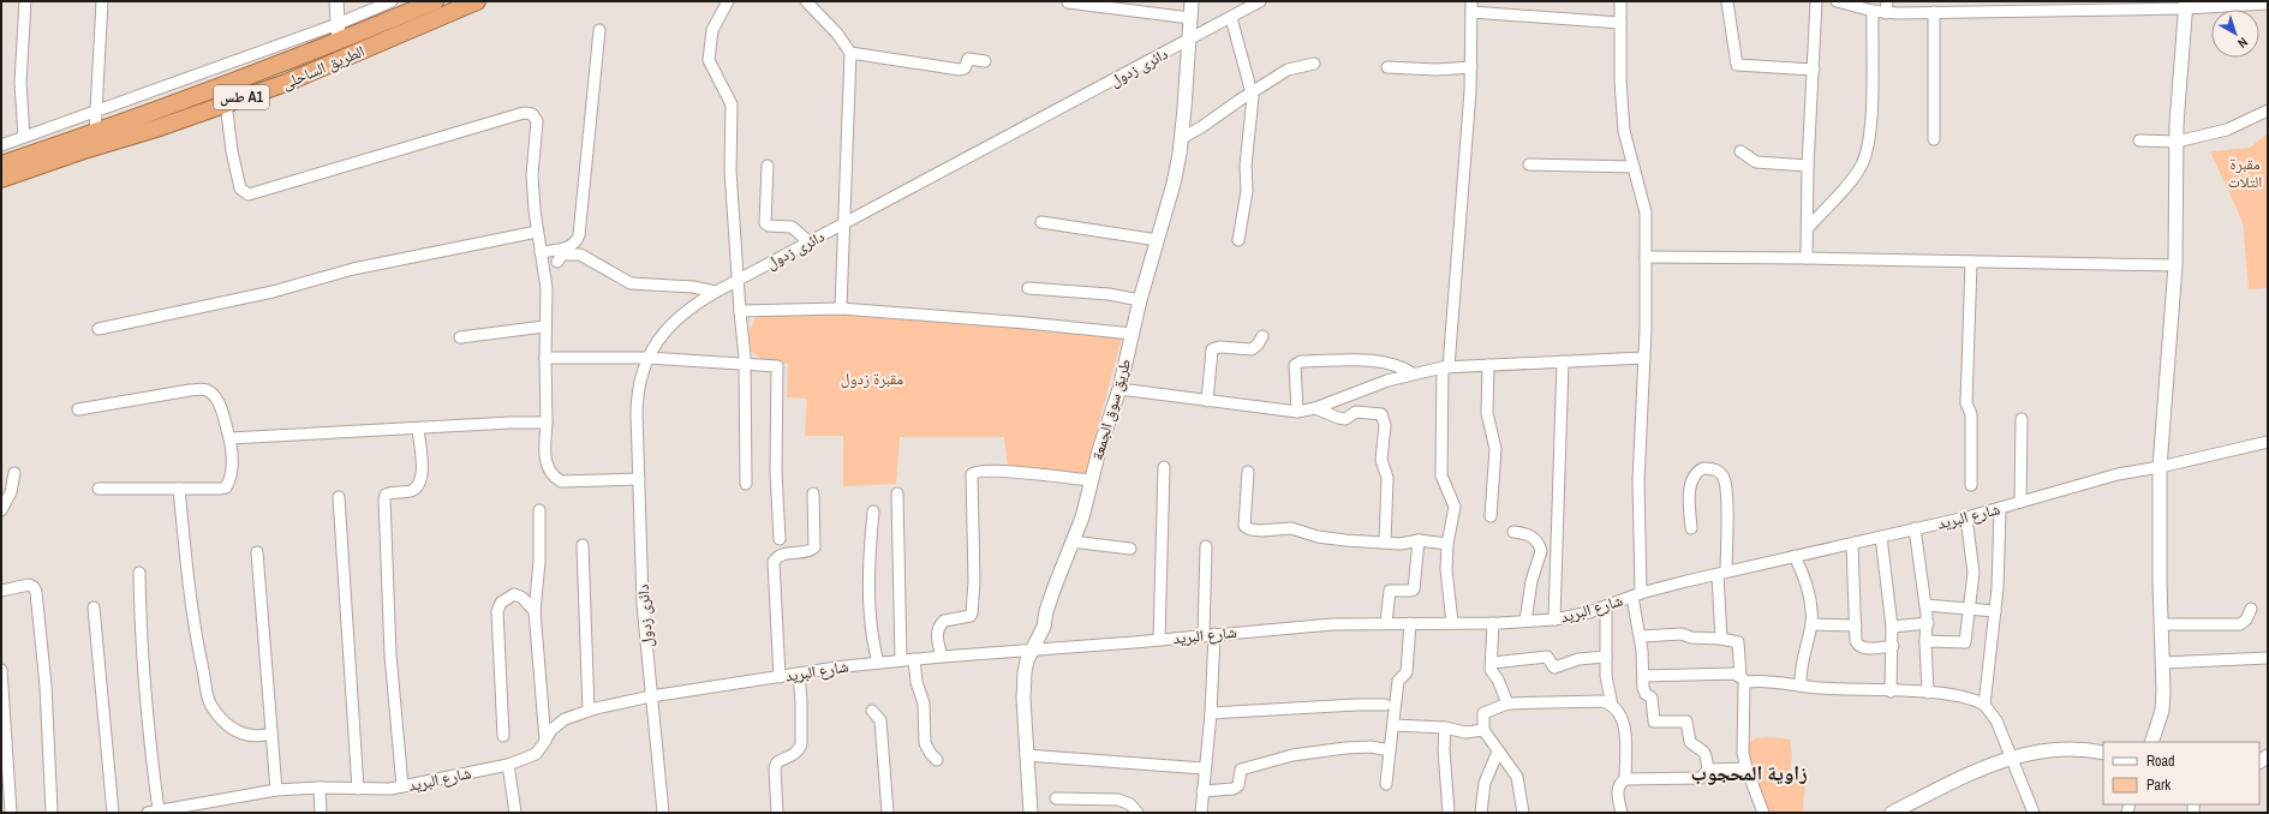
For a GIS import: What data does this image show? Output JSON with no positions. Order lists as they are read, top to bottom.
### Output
{
  "streets": {
    "highway": ["الطريق الساحلى", "طس A1"],
    "street": ["دائرى زدول", "طريق سوق الجمعة", "شارع البريد"]
  },
  "crossings": [
    ["دائرى زدول", "طريق سوق الجمعة"],
    ["دائرى زدول", "شارع البريد"],
    ["طريق سوق الجمعة", "شارع البريد"]
  ],
  "districts": ["زاوية المحجوب"],
  "parks": ["مقبرة التلات", "مقبرة زدول"],
  "legend": ["Road", "Park"],
  "north": "bottom right"
}
